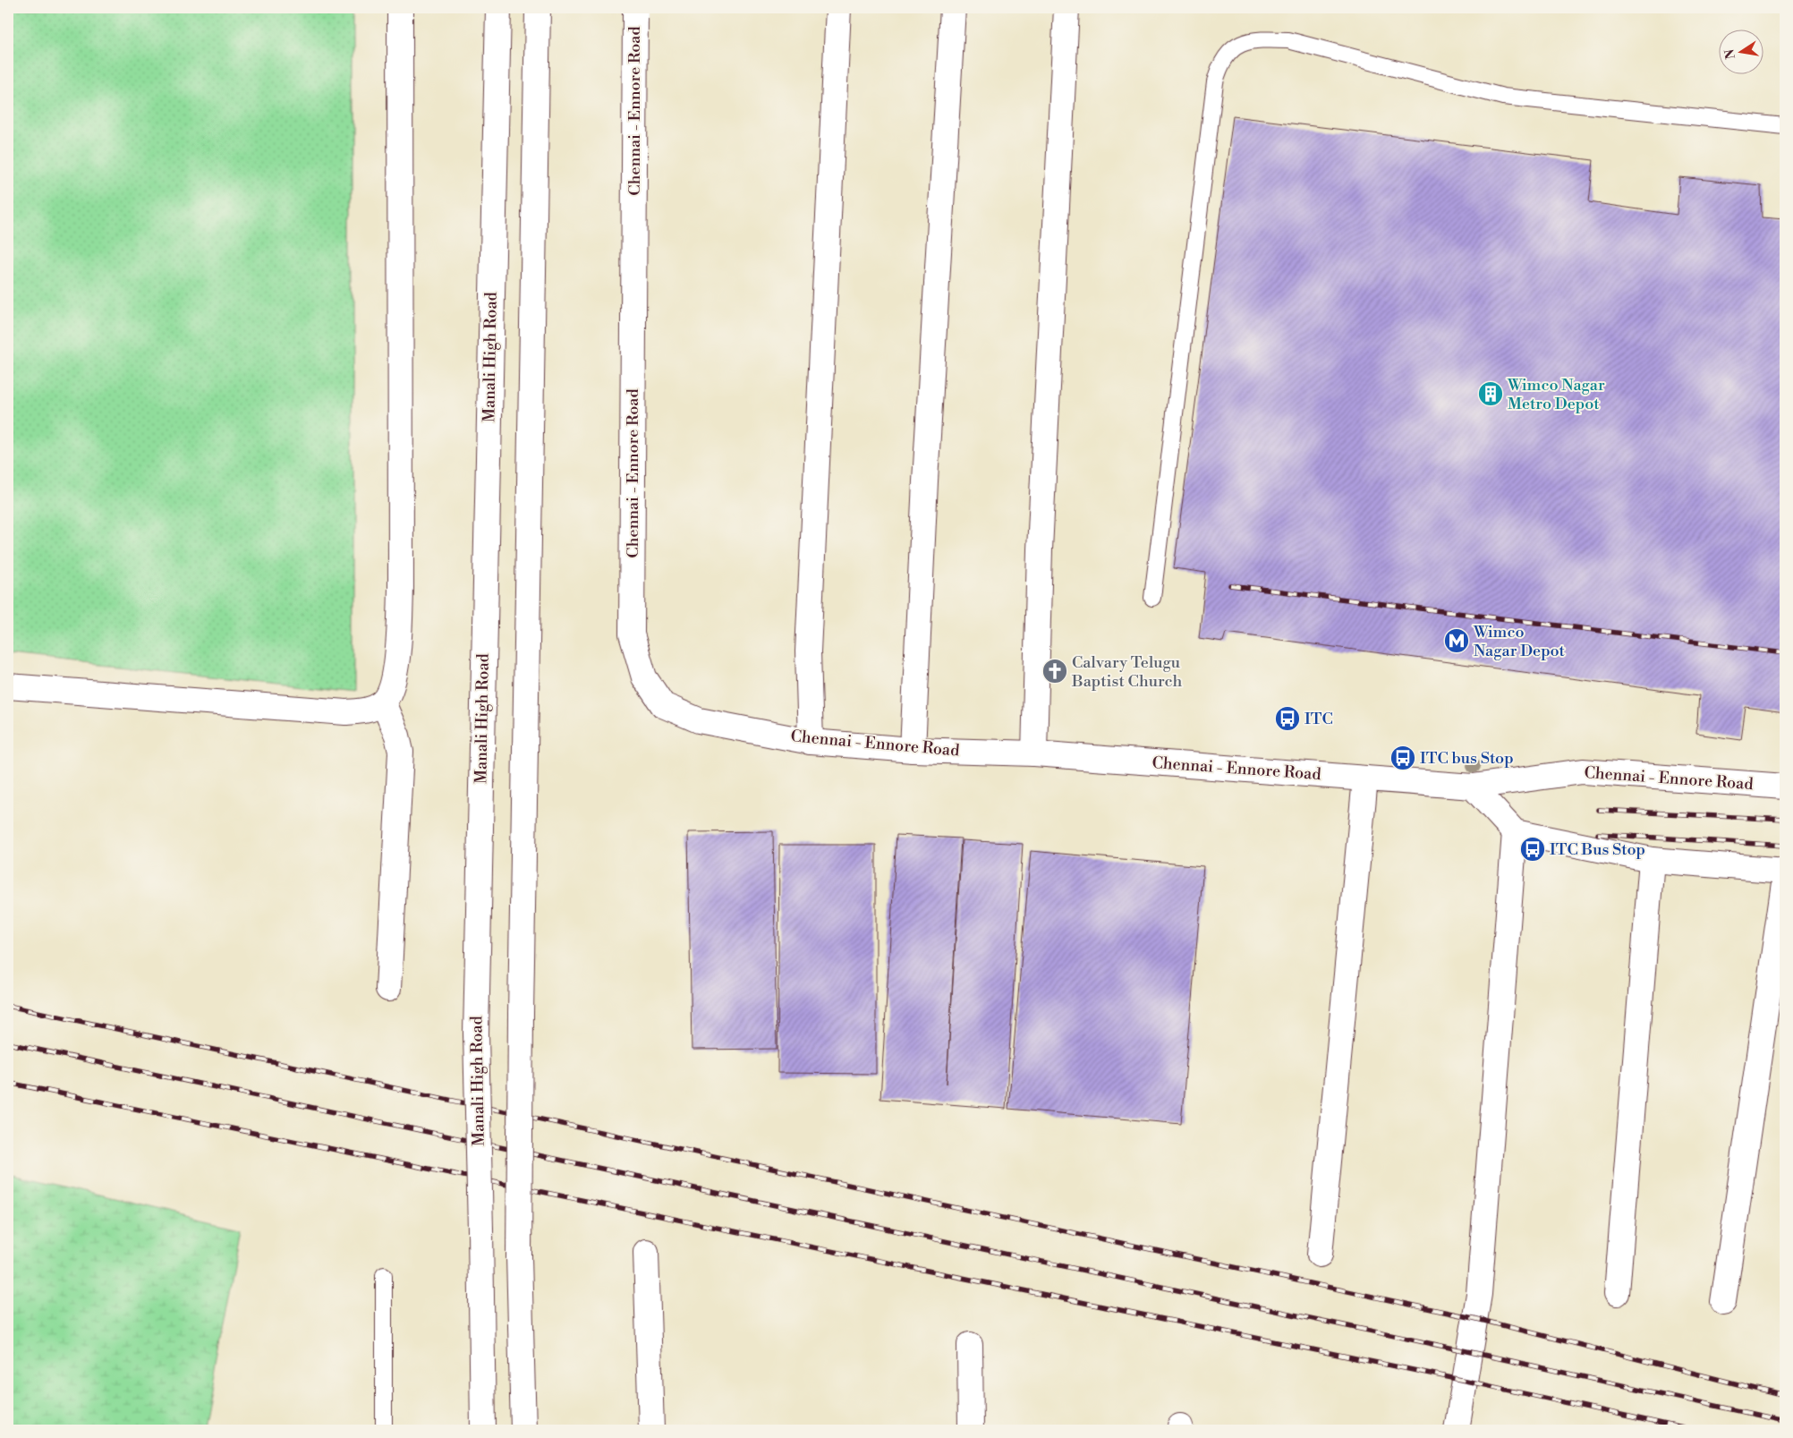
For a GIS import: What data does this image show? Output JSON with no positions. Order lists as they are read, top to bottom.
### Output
{
  "streets": {
    "street": ["Chennai - Ennore Road", "Manali High Road"]
  },
  "places": {
    "building": ["Wimco Nagar Metro Depot"],
    "metro station": ["Wimco Nagar Depot"],
    "church": ["Calvary Telugu Baptist Church"],
    "bus stop": ["ITC", "ITC bus Stop", "ITC Bus Stop"]
  },
  "north": "left"
}
